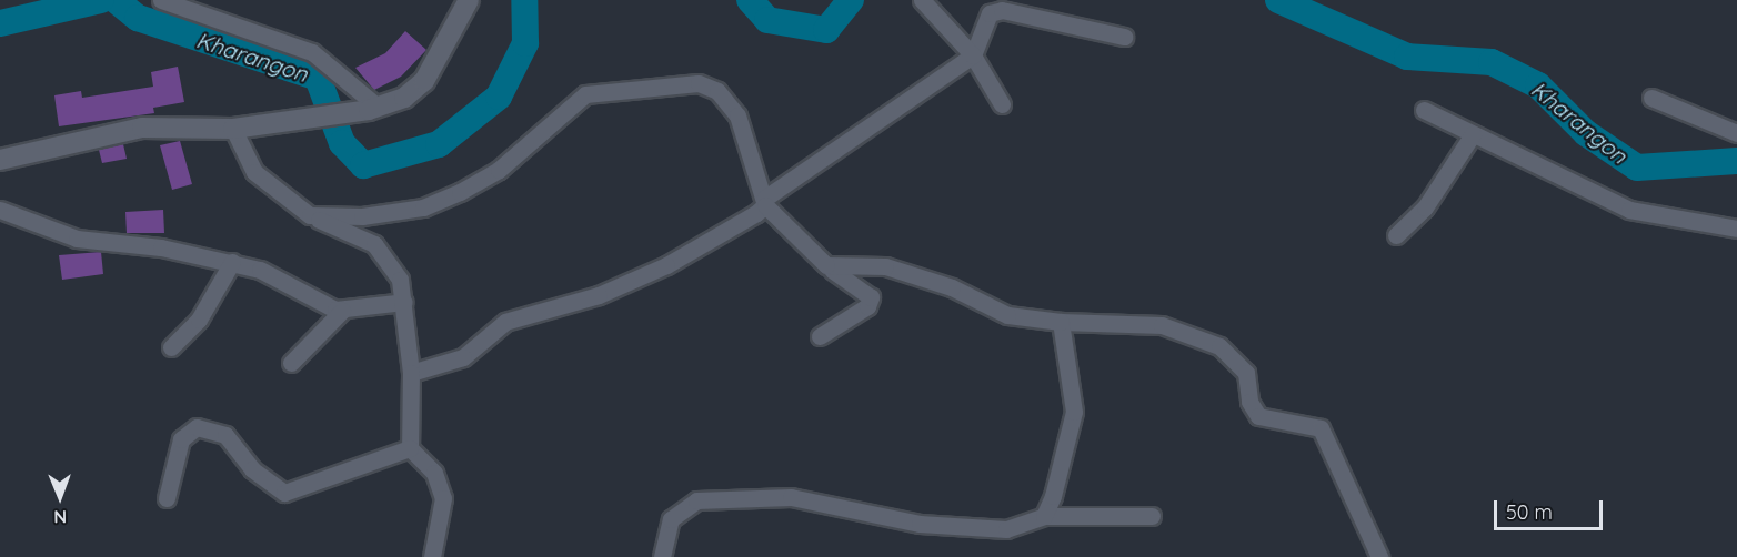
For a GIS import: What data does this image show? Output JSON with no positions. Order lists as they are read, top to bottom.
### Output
{
  "water": ["Kharangon"],
  "scale_bar": "50 m",
  "north": "bottom"
}
